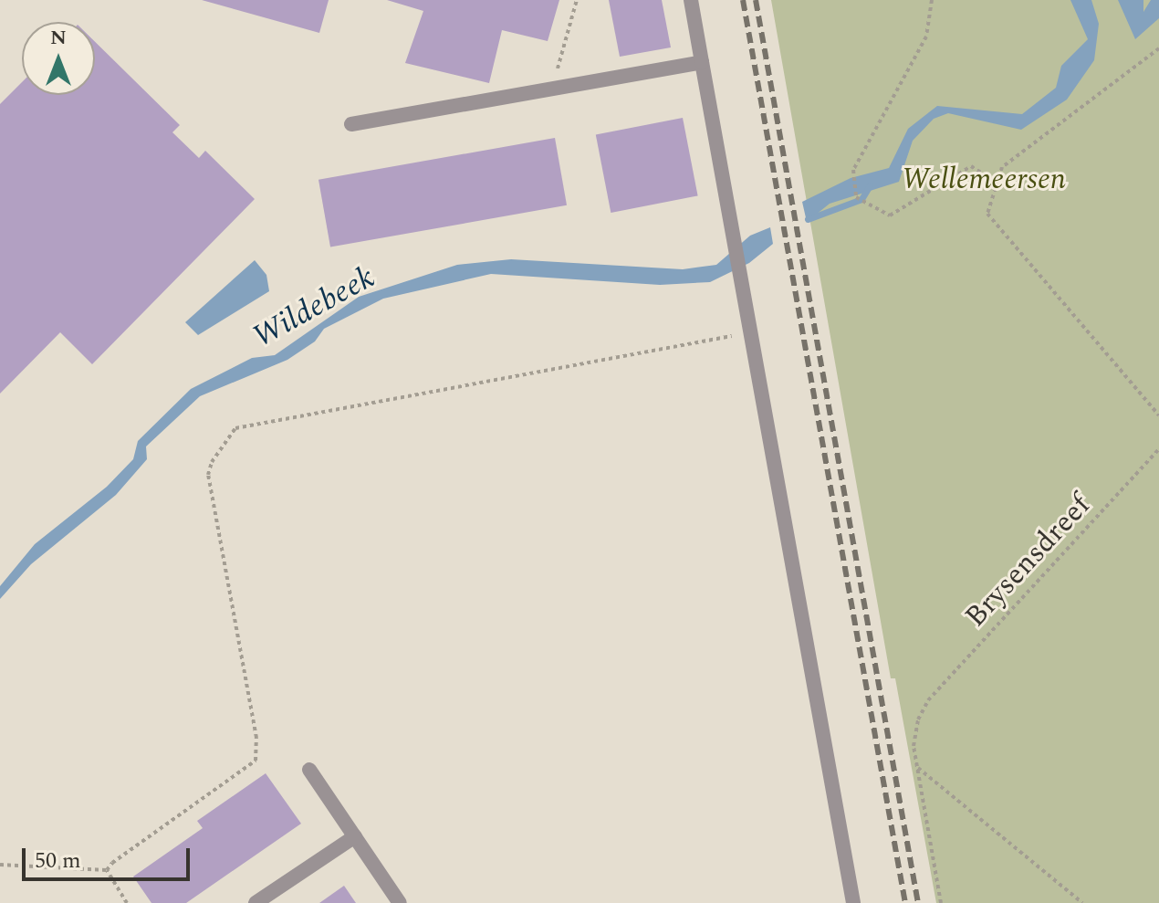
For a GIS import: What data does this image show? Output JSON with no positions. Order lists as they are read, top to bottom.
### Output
{
  "streets": {
    "path": ["Brysensdreef"]
  },
  "water": ["Wildebeek"],
  "parks": ["Wellemeersen"],
  "scale_bar": "50 m",
  "north": "top"
}
